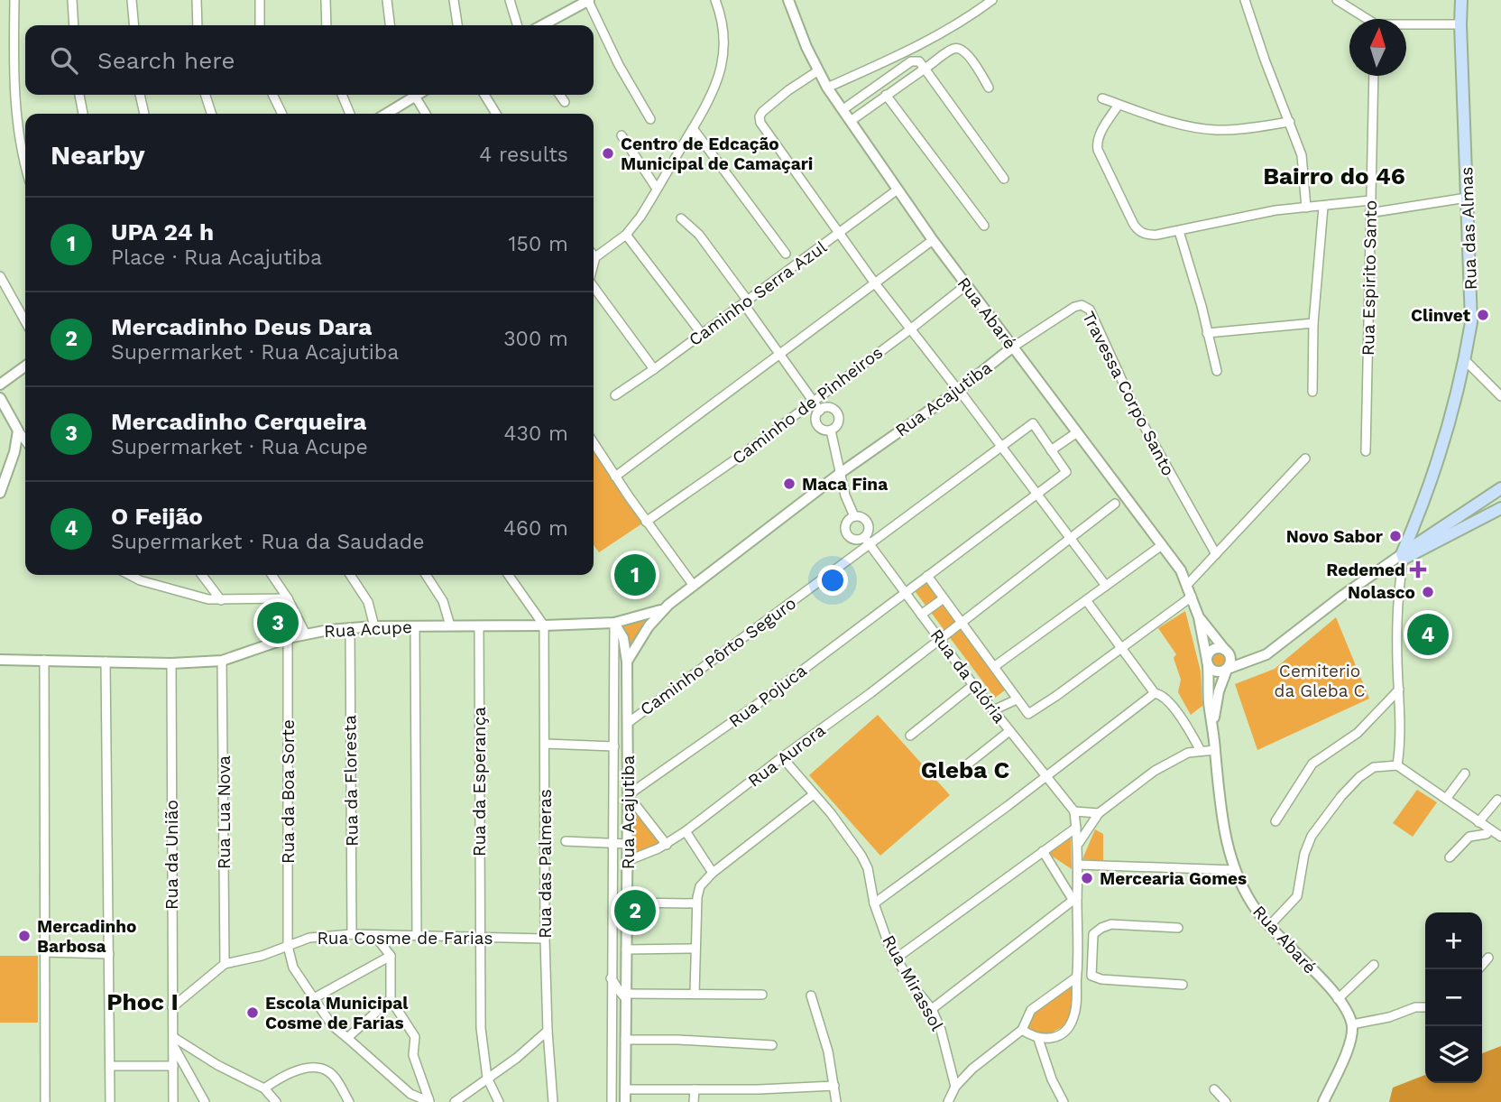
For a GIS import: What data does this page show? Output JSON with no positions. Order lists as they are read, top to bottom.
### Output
{
  "streets": {
    "main road": ["Rua das Almas"],
    "street": [
      "Rua Espirito Santo",
      "Caminho Serra Azul",
      "Rua Abaré",
      "Travessa Corpo Santo",
      "Rua Acajutiba",
      "Caminho de Pinheiros",
      "Rua Acupe",
      "Caminho Pôrto Seguro",
      "Rua da Glória",
      "Rua Pojuca",
      "Rua Aurora",
      "Rua da Floresta",
      "Rua da Esperança",
      "Rua da Boa Sorte",
      "Rua Lua Nova",
      "Rua da União",
      "Rua das Palmeras",
      "Rua Cosme de Farias",
      "Rua Mirassol"
    ]
  },
  "crossings": [
    ["Caminho Serra Azul", "Rua Abaré"],
    ["Rua Abaré", "Travessa Corpo Santo"],
    ["Rua Abaré", "Rua Acajutiba"],
    ["Rua Abaré", "Caminho de Pinheiros"],
    ["Travessa Corpo Santo", "Rua Acajutiba"],
    ["Rua Acajutiba", "Rua Acupe"],
    ["Rua Acajutiba", "Caminho Pôrto Seguro"],
    ["Rua Acajutiba", "Rua Pojuca"],
    ["Rua Acajutiba", "Rua Aurora"],
    ["Rua Acupe", "Rua da Floresta"],
    ["Rua Acupe", "Rua da Esperança"],
    ["Rua Acupe", "Rua da Boa Sorte"],
    ["Rua Acupe", "Rua Lua Nova"],
    ["Rua Acupe", "Rua da União"],
    ["Rua Acupe", "Rua das Palmeras"],
    ["Caminho Pôrto Seguro", "Rua da Glória"],
    ["Caminho Pôrto Seguro", "Rua Pojuca"],
    ["Rua da Glória", "Rua Pojuca"],
    ["Rua da Glória", "Rua Aurora"],
    ["Rua Aurora", "Rua Mirassol"],
    ["Rua da Floresta", "Rua Cosme de Farias"],
    ["Rua da Esperança", "Rua Cosme de Farias"],
    ["Rua da Boa Sorte", "Rua Cosme de Farias"],
    ["Rua Lua Nova", "Rua Cosme de Farias"],
    ["Rua da União", "Rua Cosme de Farias"],
    ["Rua das Palmeras", "Rua Cosme de Farias"]
  ],
  "districts": ["Bairro do 46", "Gleba C", "Phoc I"],
  "parks": ["Cemiterio da Gleba C"],
  "places": {
    "other": [
      "Centro de Edcação Municipal de Camaçari",
      "Clinvet",
      "Maca Fina",
      "Novo Sabor",
      "Nolasco",
      "Mercearia Gomes",
      "Mercadinho Barbosa",
      "Escola Municipal Cosme de Farias"
    ],
    "health": ["Redemed"]
  },
  "north": "top",
  "page": {
    "search": "Search here",
    "heading": ["Nearby", "4 results"],
    "list": [
      {
        "mark": "1",
        "name": "UPA 24 h",
        "note": "Place · Rua Acajutiba",
        "value": "150 m"
      },
      {
        "mark": "2",
        "name": "Mercadinho Deus Dara",
        "note": "Supermarket · Rua Acajutiba",
        "value": "300 m"
      },
      {
        "mark": "3",
        "name": "Mercadinho Cerqueira",
        "note": "Supermarket · Rua Acupe",
        "value": "430 m"
      },
      {
        "mark": "4",
        "name": "O Feijão",
        "note": "Supermarket · Rua da Saudade",
        "value": "460 m"
      }
    ],
    "pins": [
      "1",
      "3",
      "4",
      "2"
    ],
    "map_buttons": ["+", "−"]
  }
}
